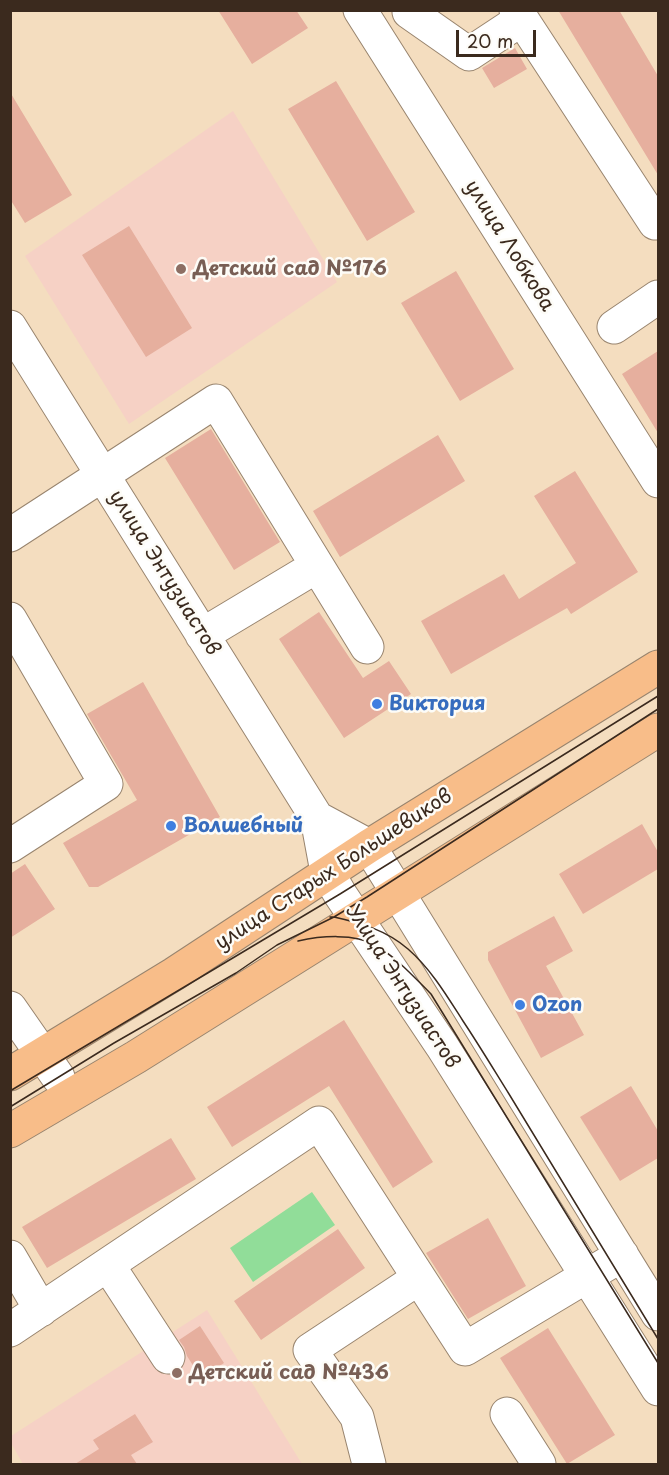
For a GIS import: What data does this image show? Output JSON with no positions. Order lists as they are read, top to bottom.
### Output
{
  "streets": {
    "main road": ["улица Старых Большевиков"],
    "street": ["улица Лобкова", "улица Энтузиастов", "Улица Энтузиастов"]
  },
  "crossings": [
    ["улица Энтузиастов", "Улица Энтузиастов"],
    ["улица Старых Большевиков", "Улица Энтузиастов"]
  ],
  "places": [
    "Детский сад №176",
    "Виктория",
    "Волшебный",
    "Ozon",
    "Детский сад №436"
  ],
  "scale_bar": "20 m"
}
